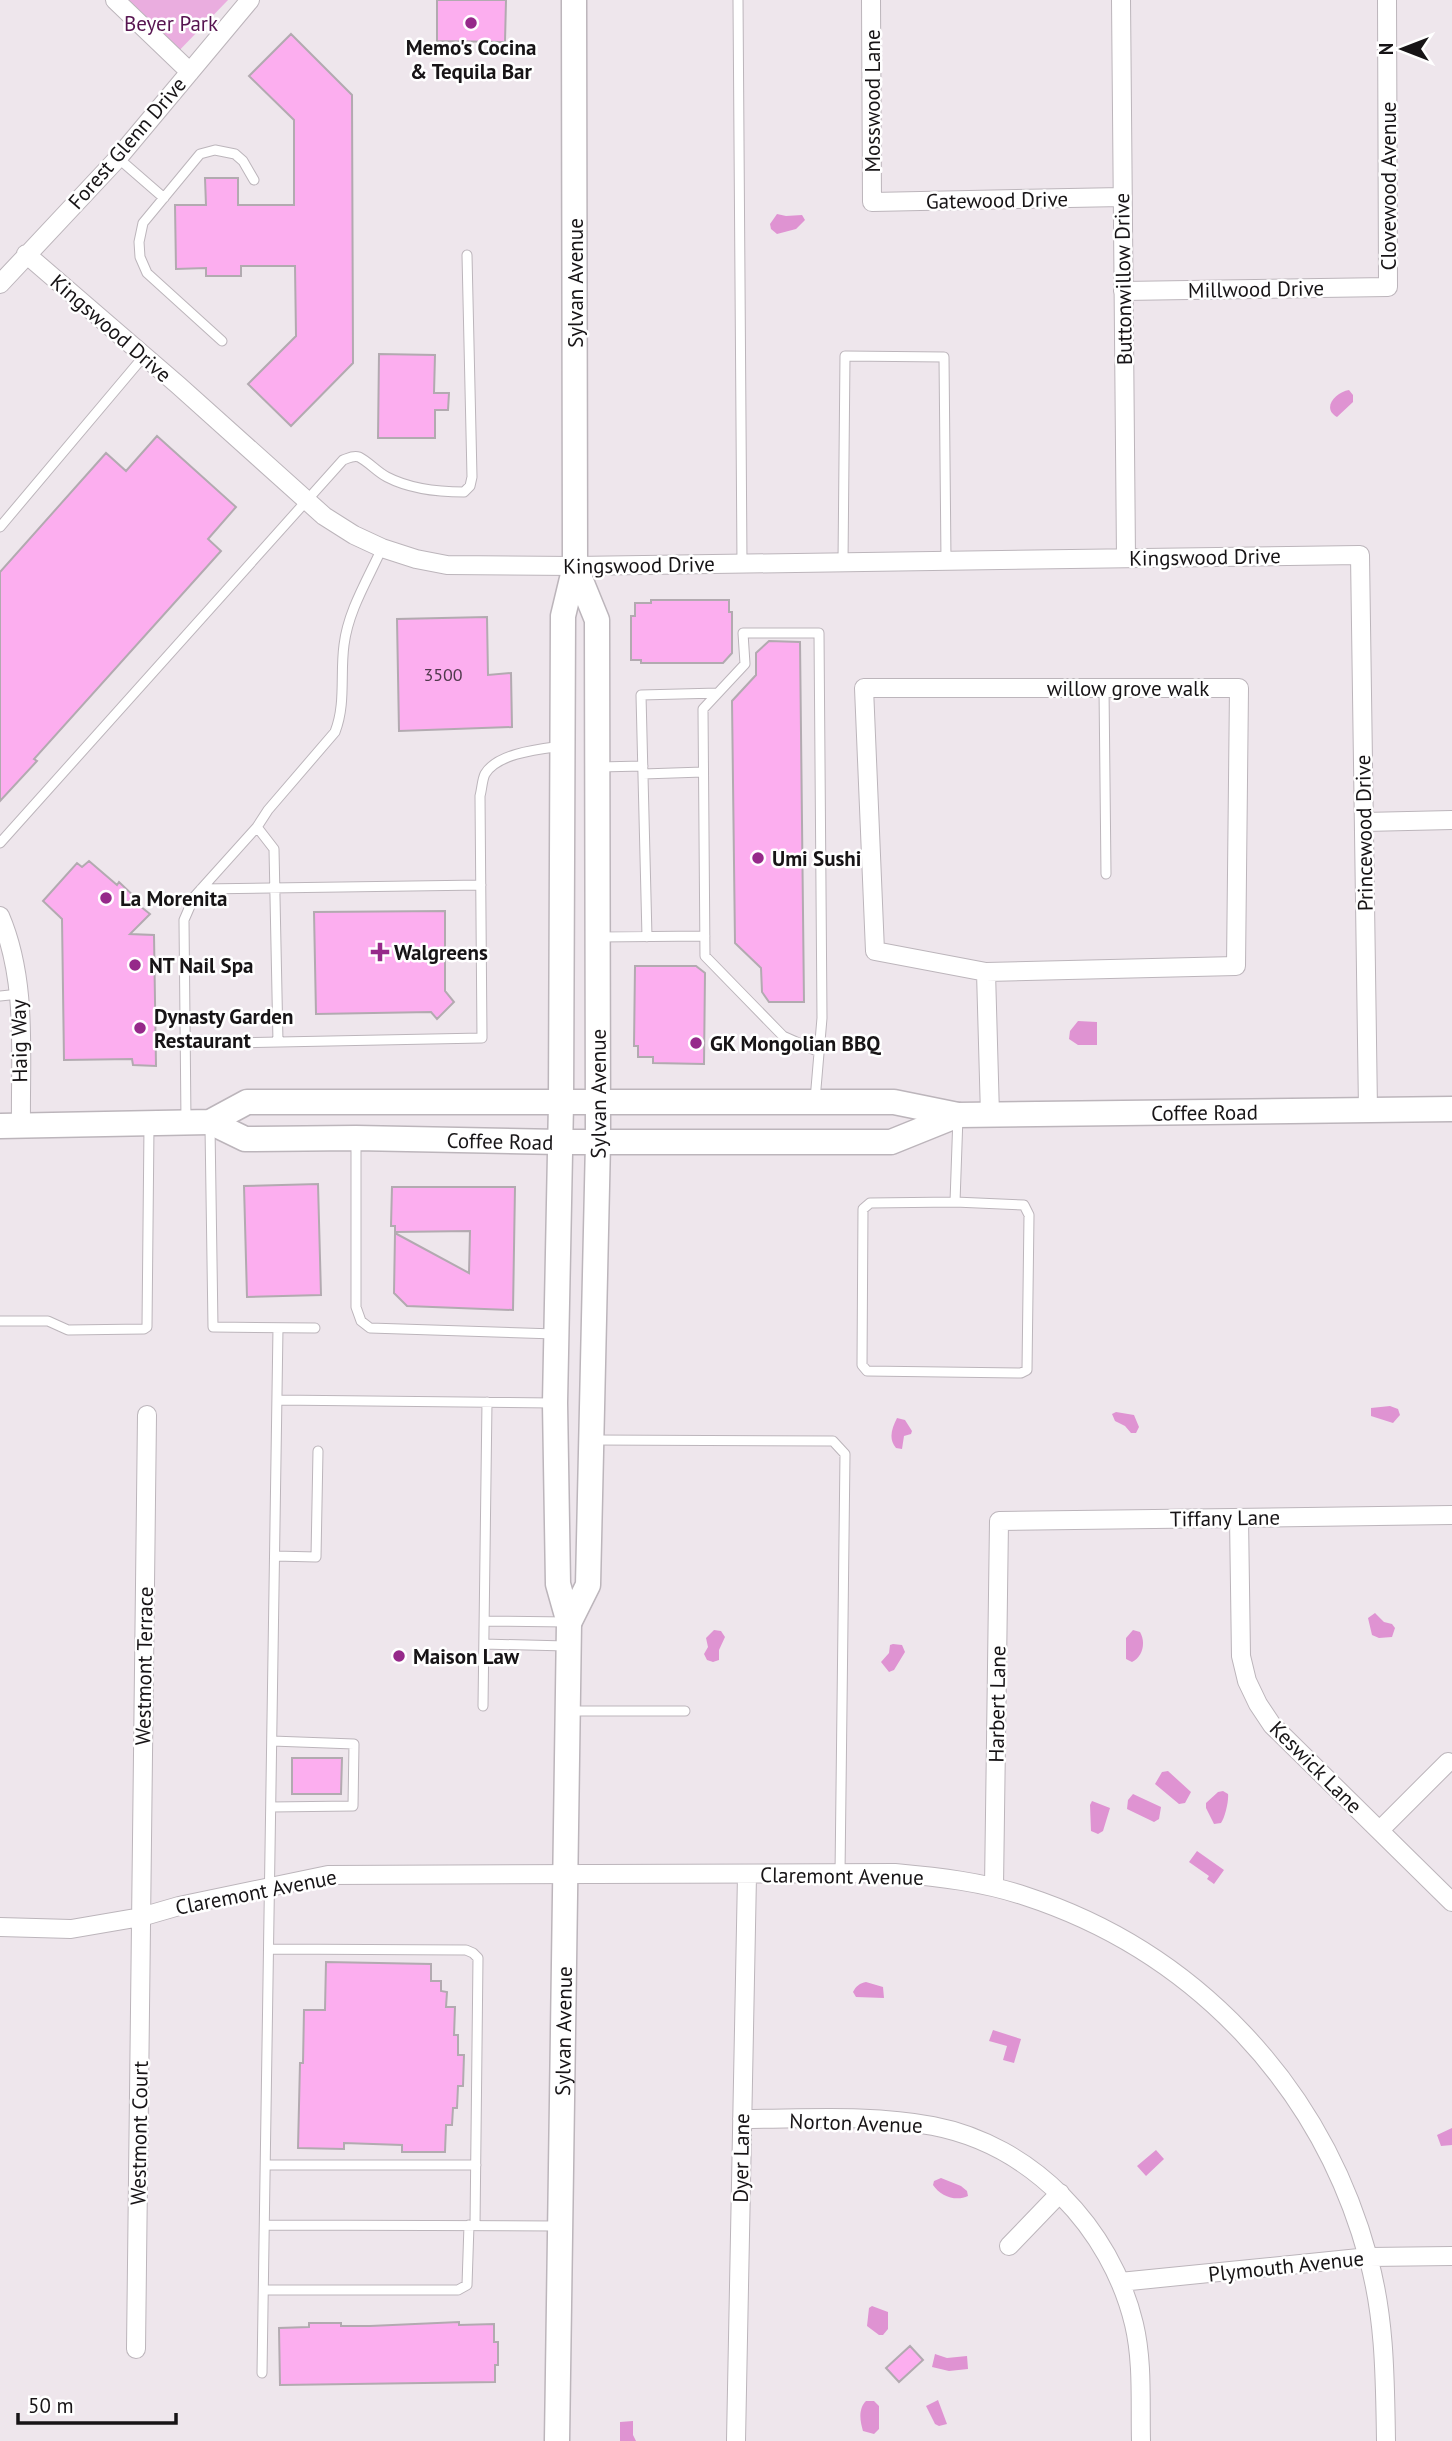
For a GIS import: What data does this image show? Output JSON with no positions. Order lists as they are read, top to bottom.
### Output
{
  "streets": {
    "main road": ["Sylvan Avenue", "Coffee Road"],
    "street": [
      "Mosswood Lane",
      "Forest Glenn Drive",
      "Clovewood Avenue",
      "Gatewood Drive",
      "Buttonwillow Drive",
      "Millwood Drive",
      "Kingswood Drive",
      "willow grove walk",
      "Princewood Drive",
      "Haig Way",
      "Tiffany Lane",
      "Westmont Terrace",
      "Harbert Lane",
      "Keswick Lane",
      "Claremont Avenue",
      "Norton Avenue",
      "Westmont Court",
      "Dyer Lane",
      "Plymouth Avenue"
    ]
  },
  "crossings": [
    ["Mosswood Lane", "Gatewood Drive"],
    ["Forest Glenn Drive", "Kingswood Drive"],
    ["Clovewood Avenue", "Millwood Drive"],
    ["Gatewood Drive", "Buttonwillow Drive"],
    ["Buttonwillow Drive", "Millwood Drive"],
    ["Buttonwillow Drive", "Kingswood Drive"],
    ["Sylvan Avenue", "Kingswood Drive"],
    ["Sylvan Avenue", "Coffee Road"],
    ["Sylvan Avenue", "Claremont Avenue"],
    ["Kingswood Drive", "Princewood Drive"],
    ["Princewood Drive", "Coffee Road"],
    ["Haig Way", "Coffee Road"],
    ["Tiffany Lane", "Harbert Lane"],
    ["Tiffany Lane", "Keswick Lane"],
    ["Westmont Terrace", "Claremont Avenue"],
    ["Westmont Terrace", "Westmont Court"],
    ["Harbert Lane", "Claremont Avenue"],
    ["Claremont Avenue", "Westmont Court"],
    ["Claremont Avenue", "Dyer Lane"],
    ["Claremont Avenue", "Plymouth Avenue"],
    ["Norton Avenue", "Dyer Lane"],
    ["Norton Avenue", "Plymouth Avenue"]
  ],
  "parks": ["Beyer Park"],
  "places": {
    "other": [
      "Memo's Cocina & Tequila Bar",
      "Umi Sushi",
      "La Morenita",
      "NT Nail Spa",
      "Dynasty Garden Restaurant",
      "GK Mongolian BBQ",
      "Maison Law"
    ],
    "health": ["Walgreens"]
  },
  "house_numbers": ["3500"],
  "scale_bar": "50 m",
  "north": "left"
}
